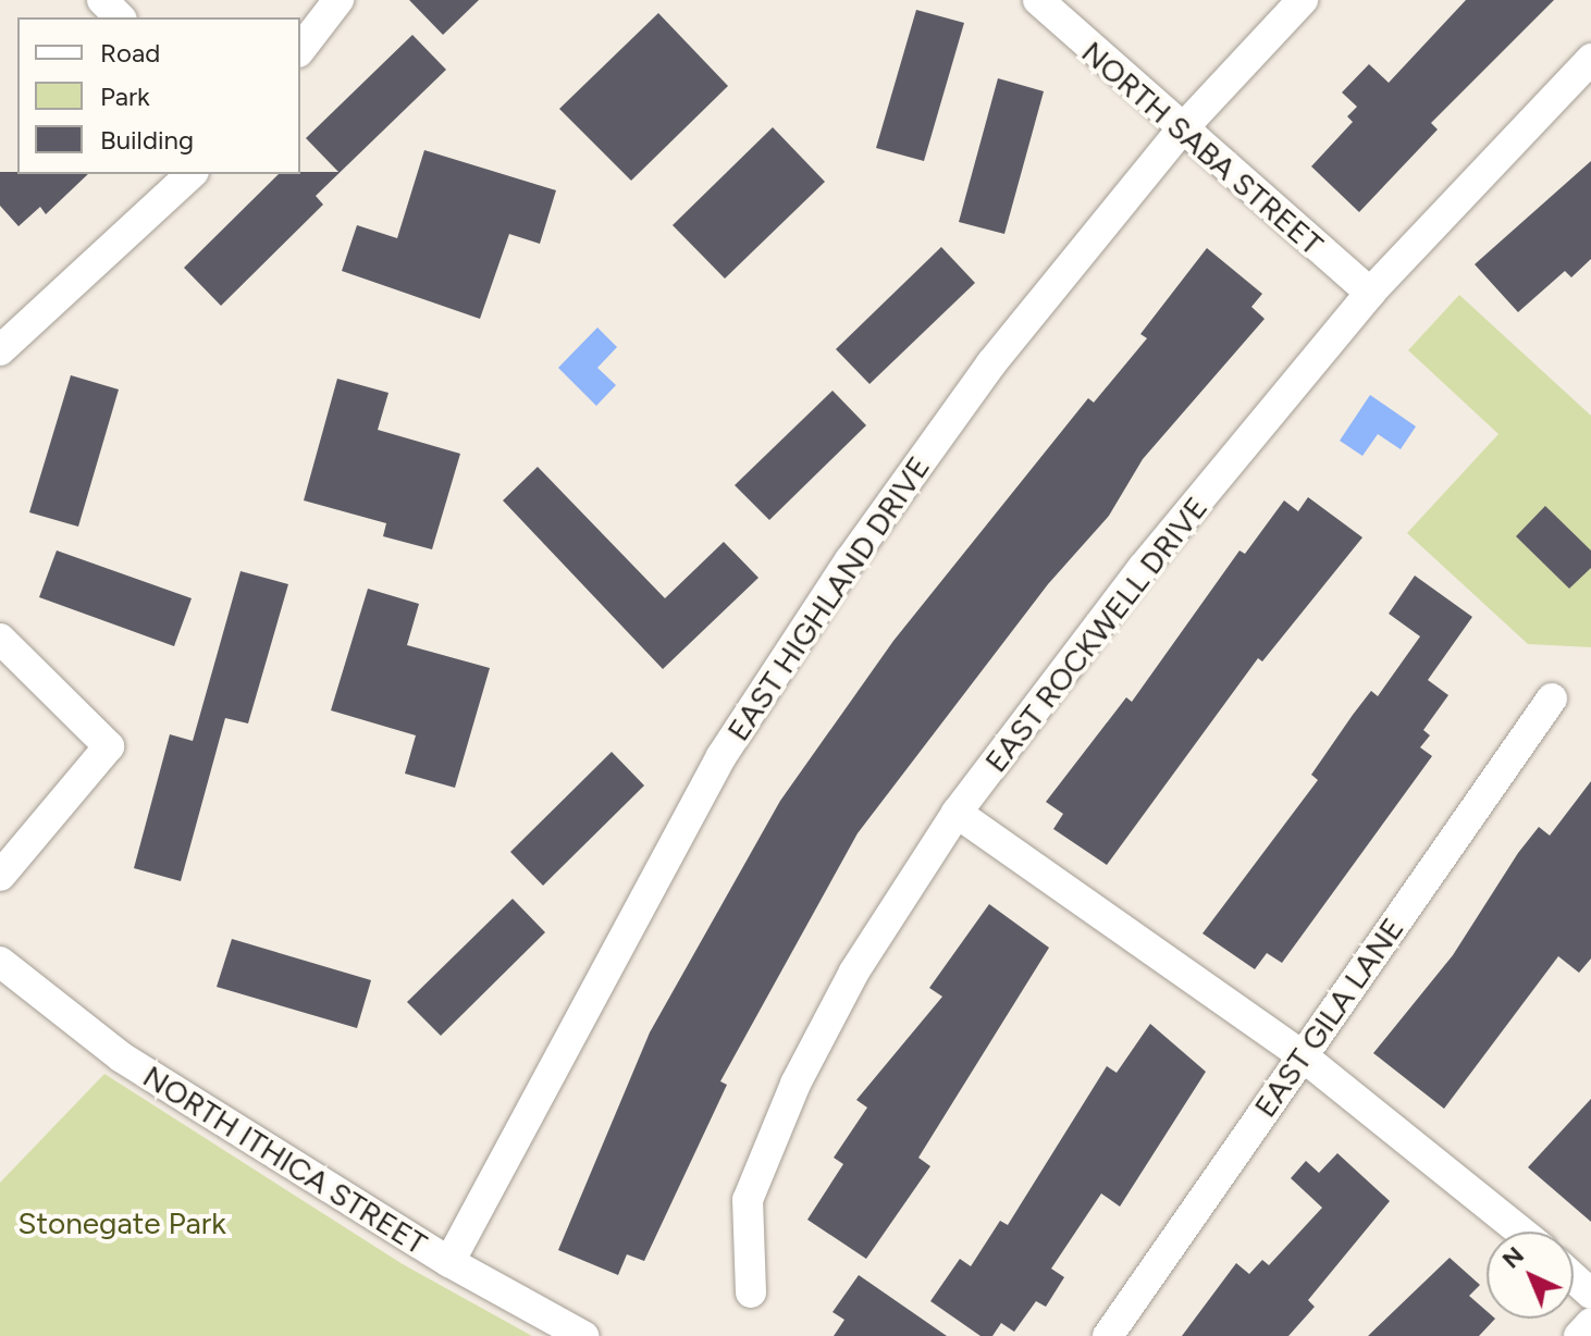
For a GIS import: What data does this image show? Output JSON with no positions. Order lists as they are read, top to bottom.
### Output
{
  "streets": {
    "street": [
      "NORTH SABA STREET",
      "EAST HIGHLAND DRIVE",
      "EAST ROCKWELL DRIVE",
      "EAST GILA LANE",
      "NORTH ITHICA STREET"
    ]
  },
  "crossings": [
    ["NORTH SABA STREET", "EAST HIGHLAND DRIVE"],
    ["NORTH SABA STREET", "EAST ROCKWELL DRIVE"],
    ["EAST HIGHLAND DRIVE", "NORTH ITHICA STREET"]
  ],
  "parks": ["Stonegate Park"],
  "legend": ["Road", "Park", "Building"],
  "north": "top left"
}
